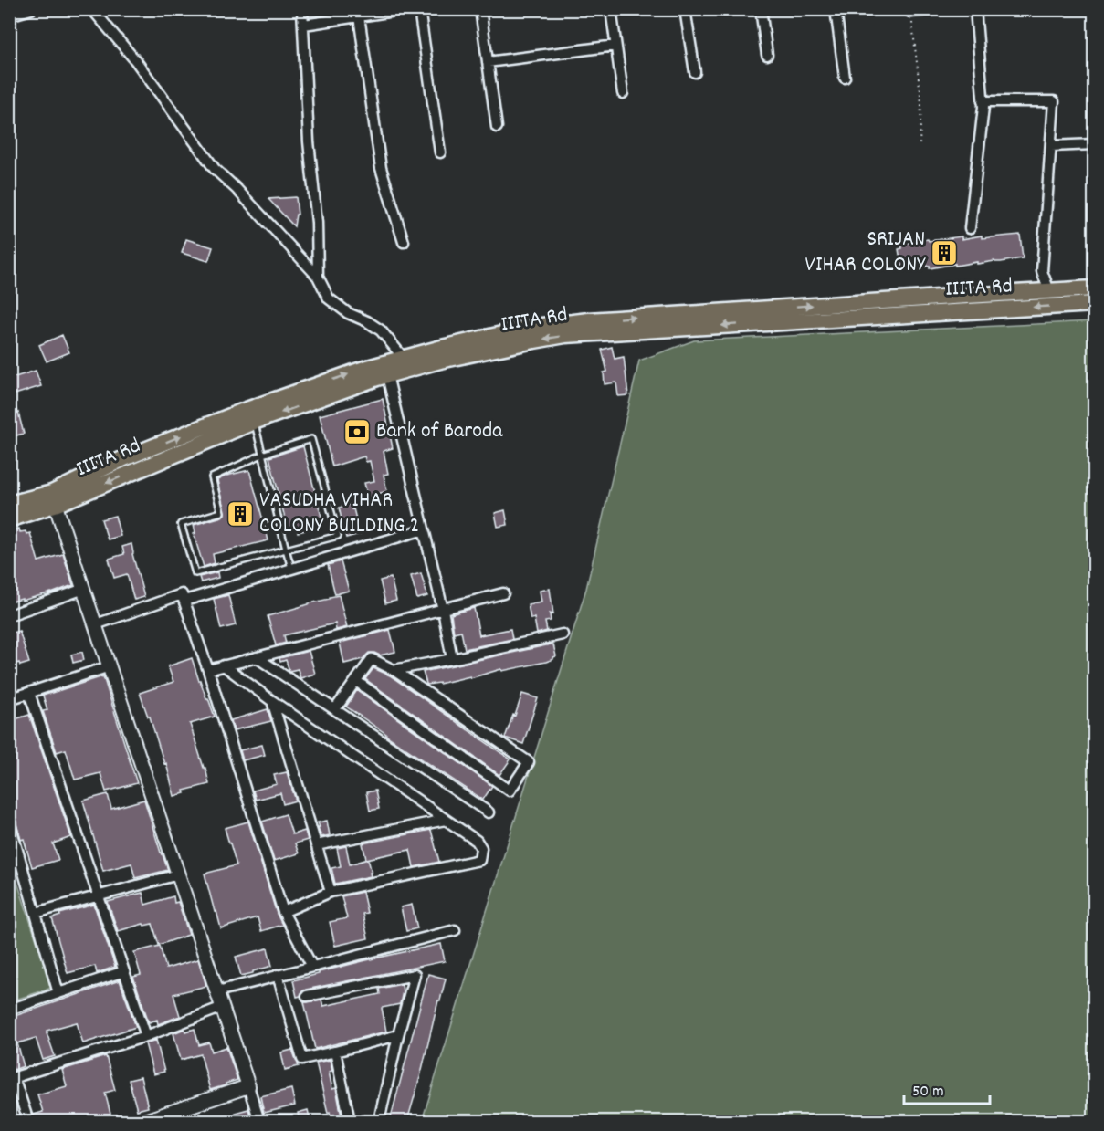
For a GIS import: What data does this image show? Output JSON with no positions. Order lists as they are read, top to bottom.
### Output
{
  "streets": {
    "main road": ["IIITA Rd"]
  },
  "places": {
    "building": ["SRIJAN VIHAR COLONY", "VASUDHA VIHAR COLONY BUILDING 2"],
    "bank": ["Bank of Baroda"]
  },
  "scale_bar": "50 m"
}
